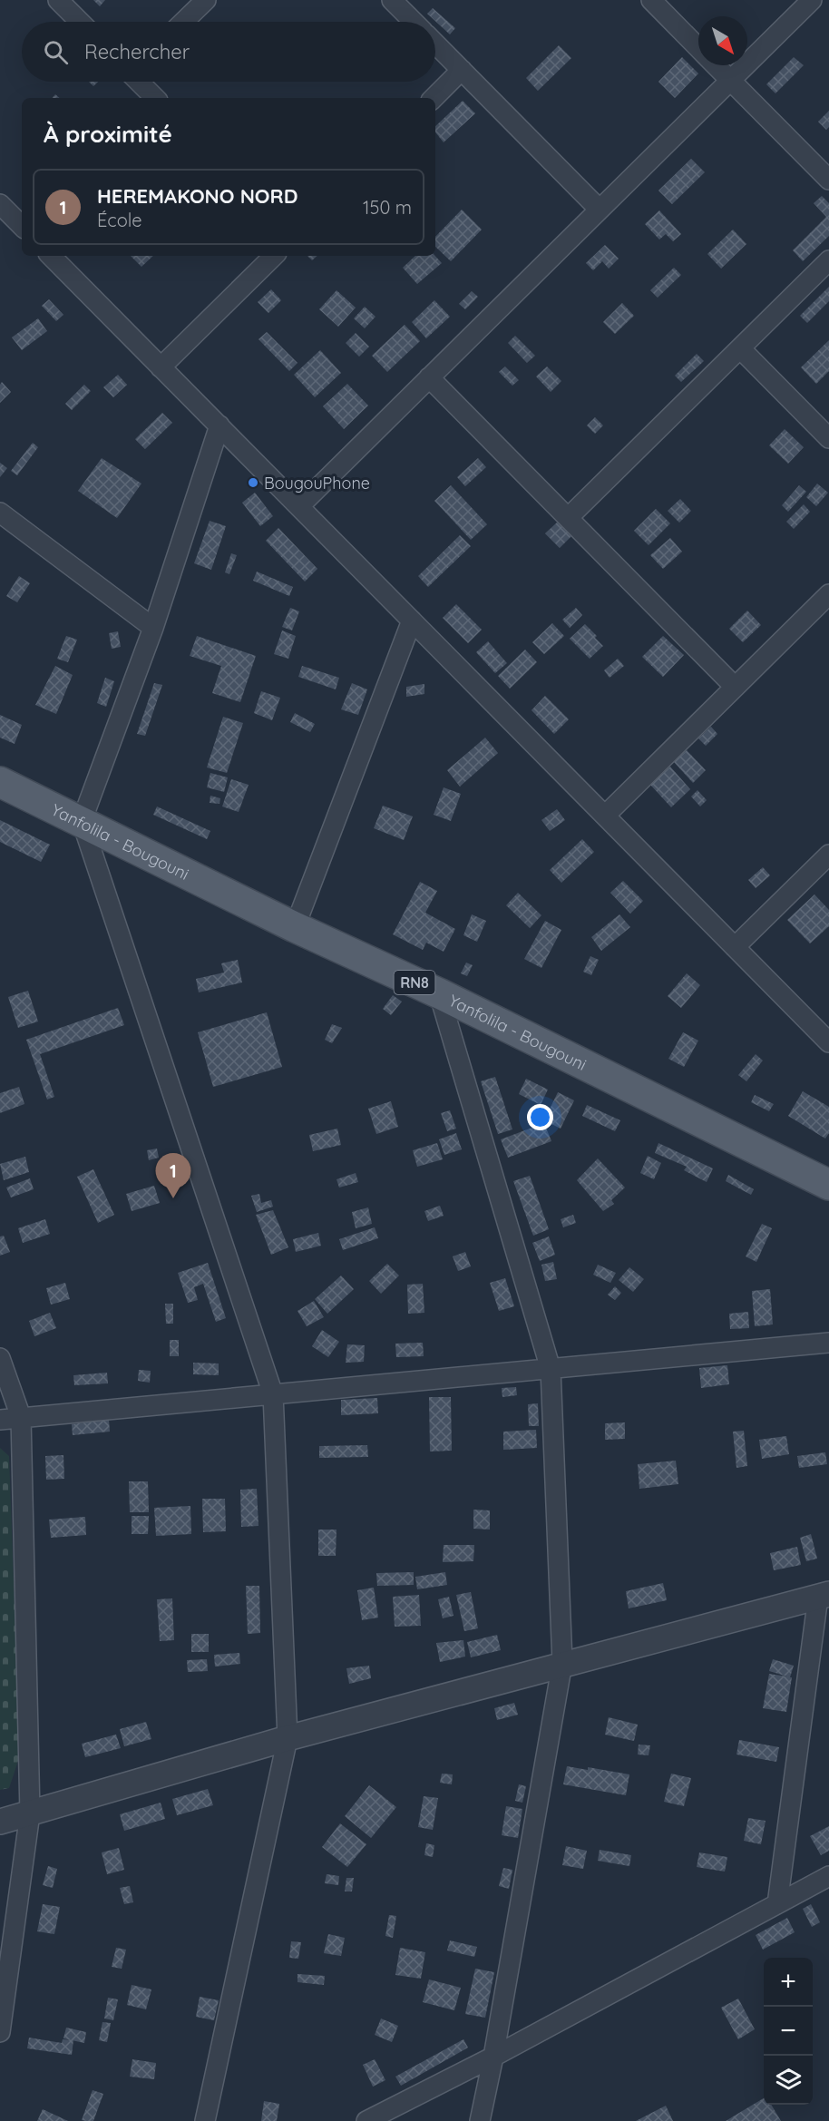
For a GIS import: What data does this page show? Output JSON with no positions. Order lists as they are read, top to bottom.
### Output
{
  "streets": {
    "main road": ["Yanfolila - Bougouni", "RN8"]
  },
  "places": ["BougouPhone"],
  "north": "bottom right",
  "page": {
    "search": "Rechercher",
    "heading": "À proximité",
    "list": [
      {
        "mark": "1",
        "name": "HEREMAKONO NORD",
        "note": "École",
        "value": "150 m"
      }
    ],
    "pins": "1",
    "map_buttons": ["+", "−"]
  }
}
